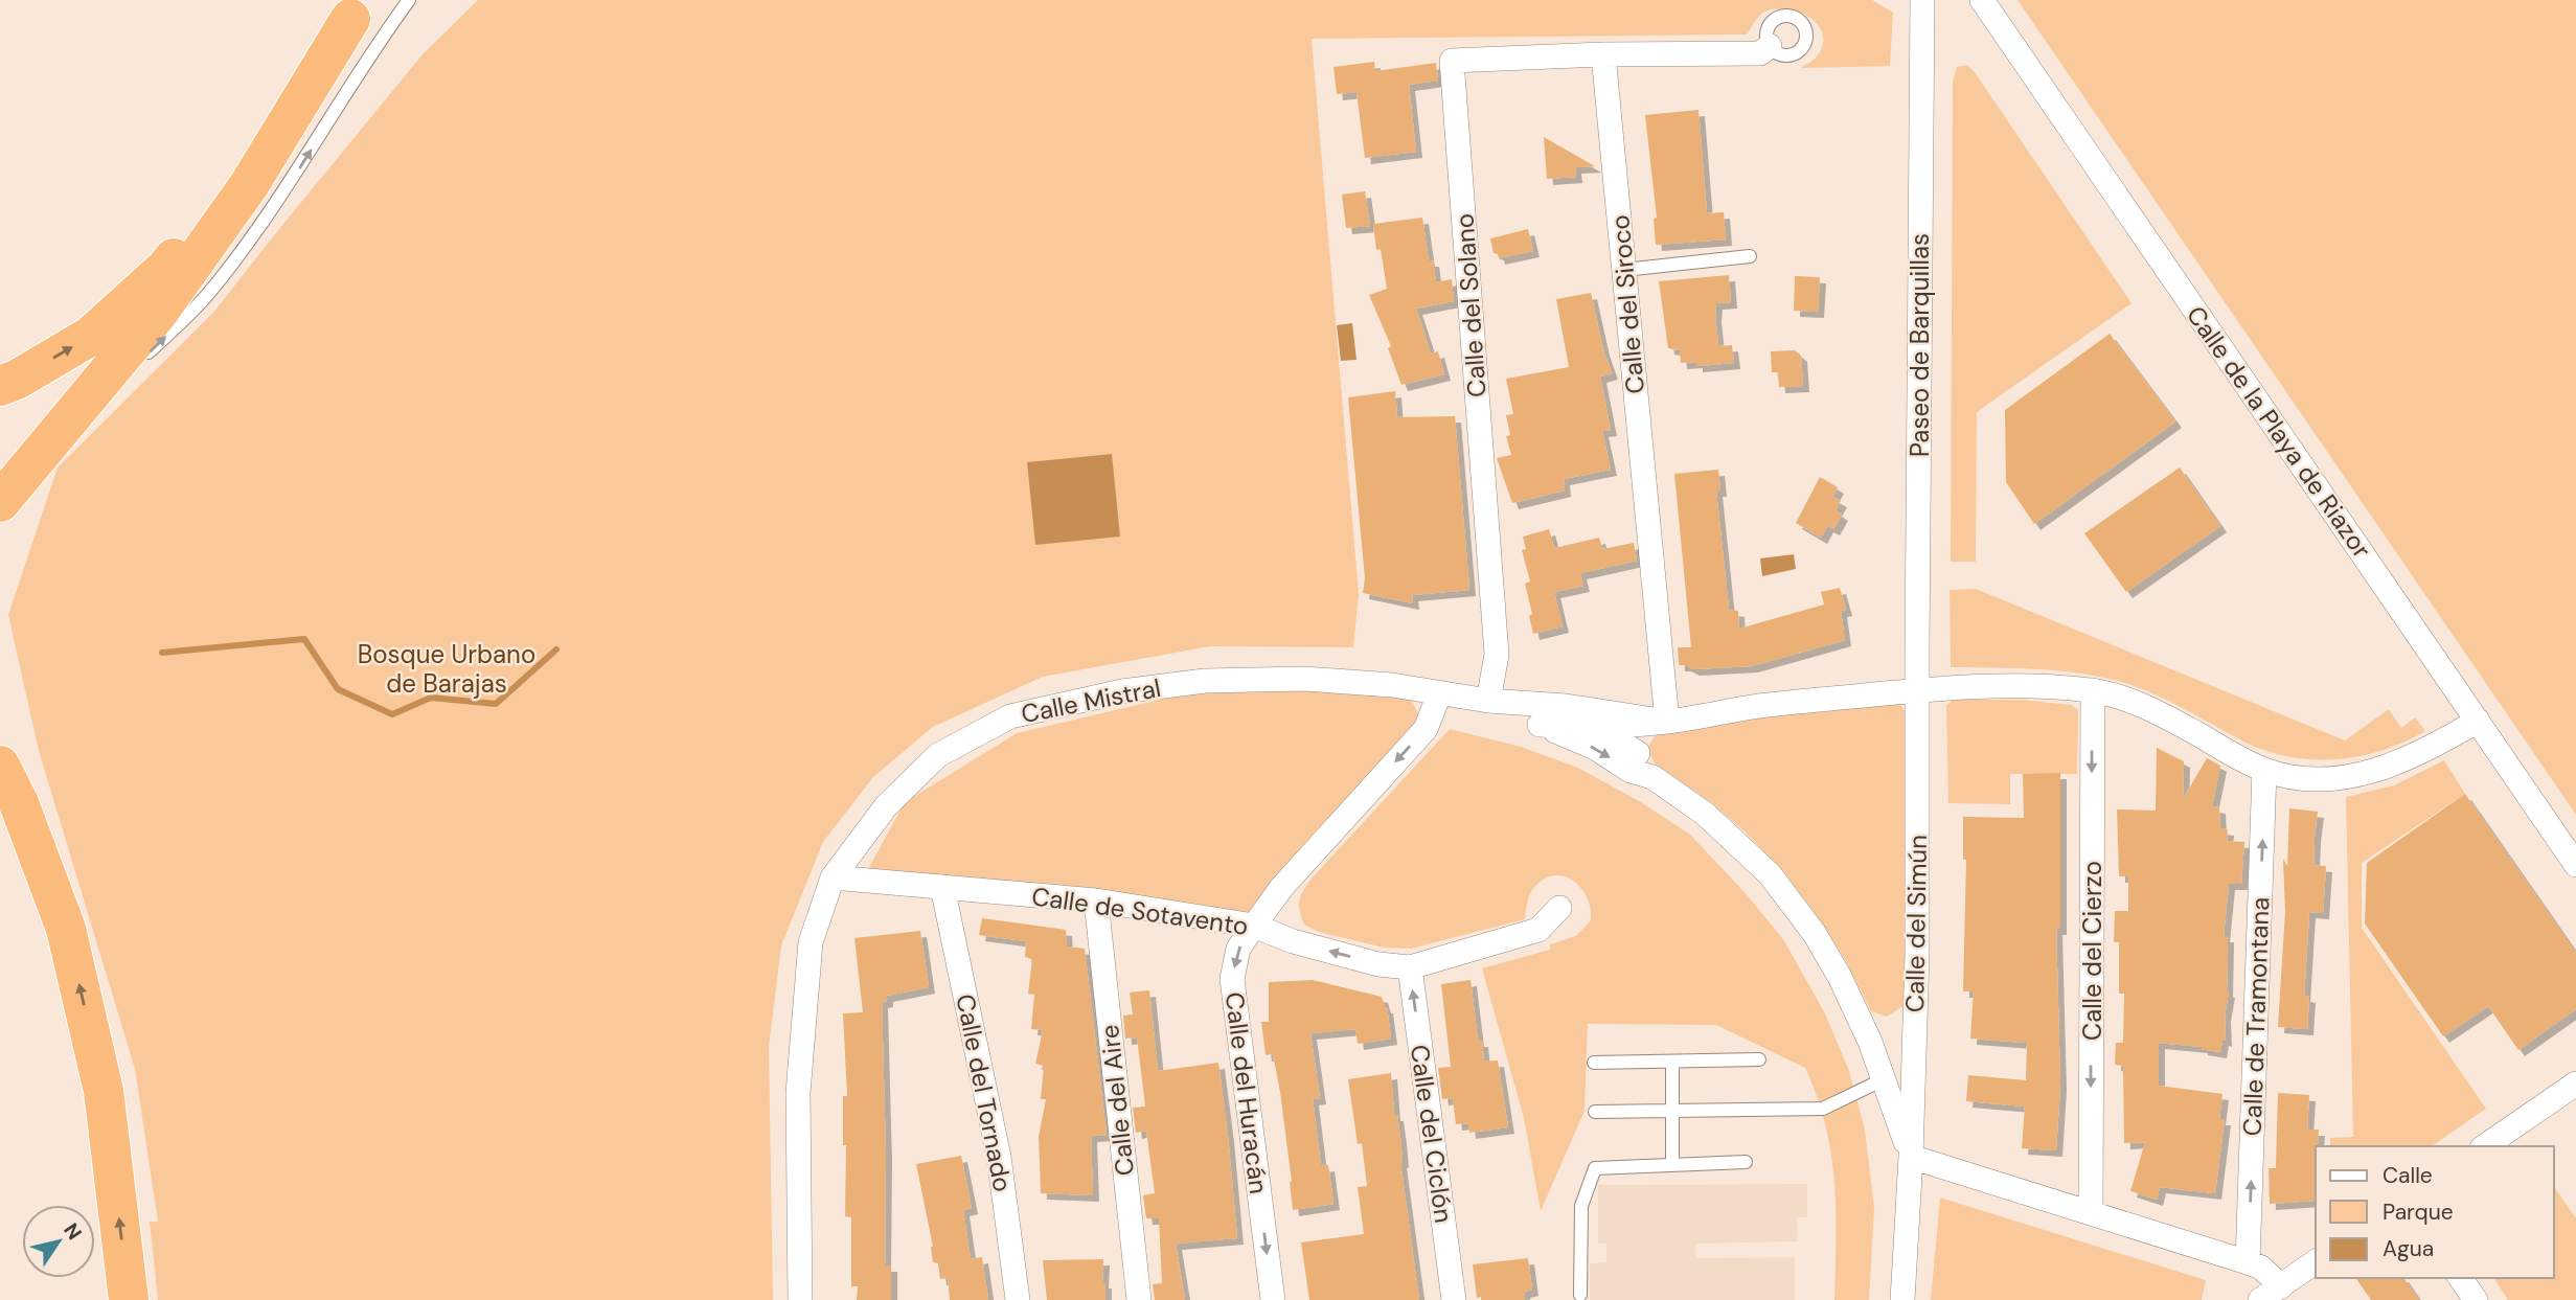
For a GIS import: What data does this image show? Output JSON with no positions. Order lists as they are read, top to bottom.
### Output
{
  "streets": {
    "street": [
      "Calle del Siroco",
      "Calle del Solano",
      "Paseo de Barquillas",
      "Calle de la Playa de Riazor",
      "Calle Mistral",
      "Calle de Sotavento",
      "Calle del Simún",
      "Calle del Cierzo",
      "Calle de Tramontana",
      "Calle del Tornado",
      "Calle del Huracán",
      "Calle del Aire",
      "Calle del Ciclón"
    ]
  },
  "crossings": [
    ["Calle del Siroco", "Calle del Solano"],
    ["Calle del Solano", "Calle Mistral"],
    ["Paseo de Barquillas", "Calle del Simún"],
    ["Calle Mistral", "Calle de Sotavento"],
    ["Calle Mistral", "Calle del Huracán"],
    ["Calle de Sotavento", "Calle del Tornado"],
    ["Calle de Sotavento", "Calle del Huracán"],
    ["Calle de Sotavento", "Calle del Aire"],
    ["Calle de Sotavento", "Calle del Ciclón"]
  ],
  "one_way": [
    "Calle del Cierzo",
    "Calle de Tramontana",
    "Calle del Huracán",
    "Calle del Ciclón"
  ],
  "parks": ["Bosque Urbano de Barajas"],
  "legend": ["Calle", "Parque", "Agua"],
  "north": "top right"
}
